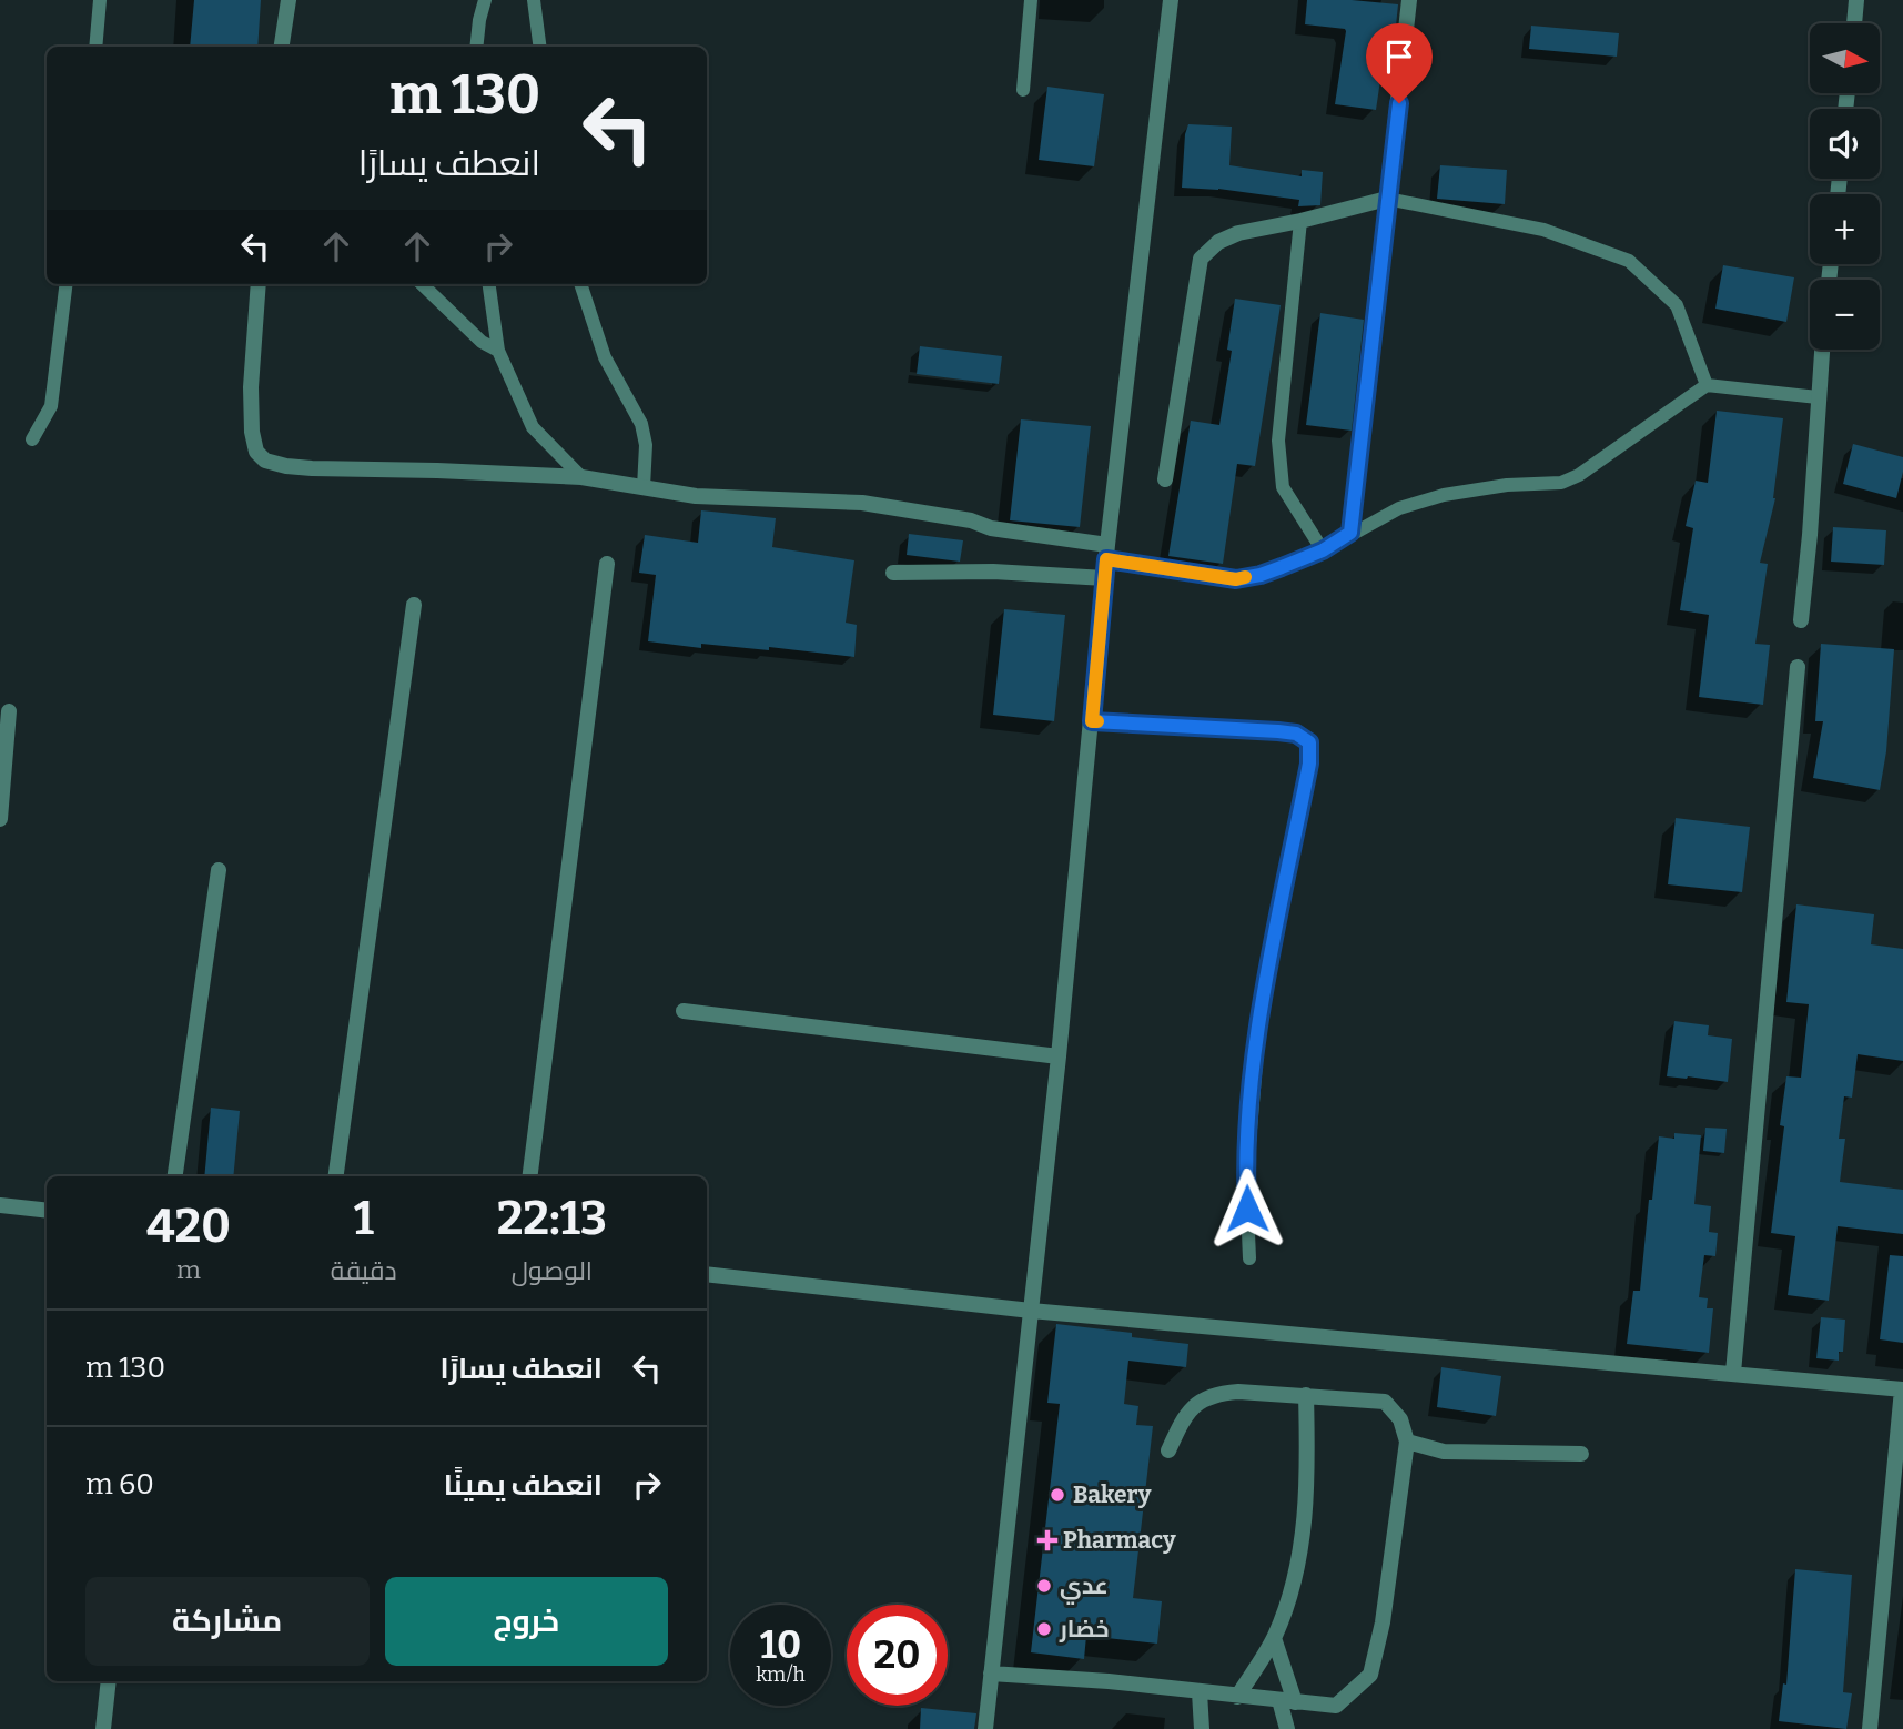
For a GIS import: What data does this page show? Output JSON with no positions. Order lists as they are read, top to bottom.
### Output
{
  "places": {
    "other": ["Bakery", "عدي", "خضار"],
    "health": ["Pharmacy"]
  },
  "north": "right",
  "page": {
    "map_buttons": ["+", "−"],
    "turn": ["130 m", "انعطف يسارًا"],
    "eta": [
      "22:13",
      "الوصول",
      "1",
      "دقيقة",
      "420",
      "m"
    ],
    "list": [
      {
        "name": "انعطف يسارًا",
        "value": "130 m"
      },
      {
        "name": "انعطف يمينًا",
        "value": "60 m"
      }
    ],
    "buttons": ["خروج", "مشاركة"],
    "speed": "10 km/h",
    "limit": "20"
  }
}
